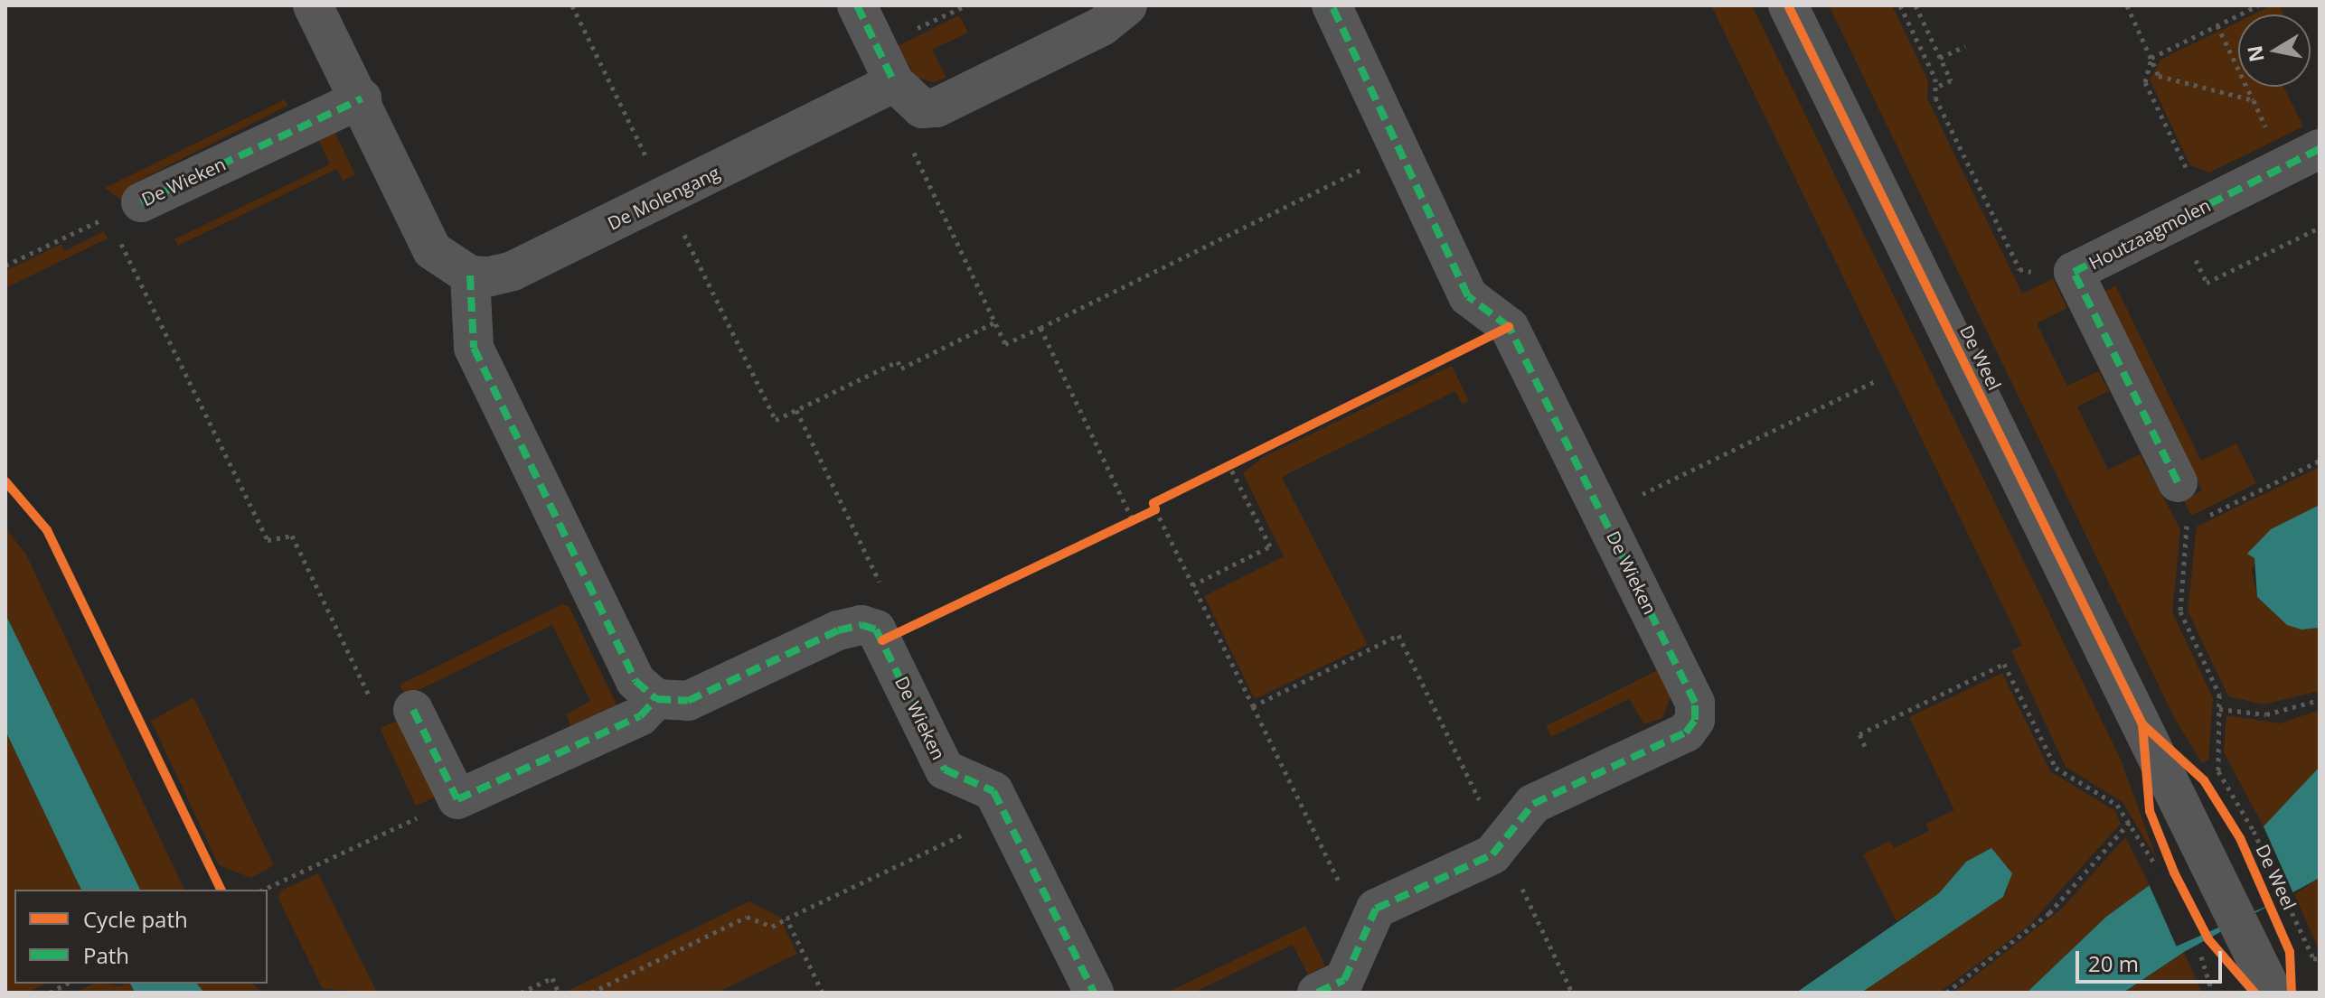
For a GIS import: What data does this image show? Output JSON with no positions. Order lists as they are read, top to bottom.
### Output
{
  "streets": {
    "street": [
      "De Wieken",
      "De Molengang",
      "Houtzaagmolen",
      "De Weel"
    ]
  },
  "legend": ["Cycle path", "Path"],
  "scale_bar": "20 m",
  "north": "left"
}
